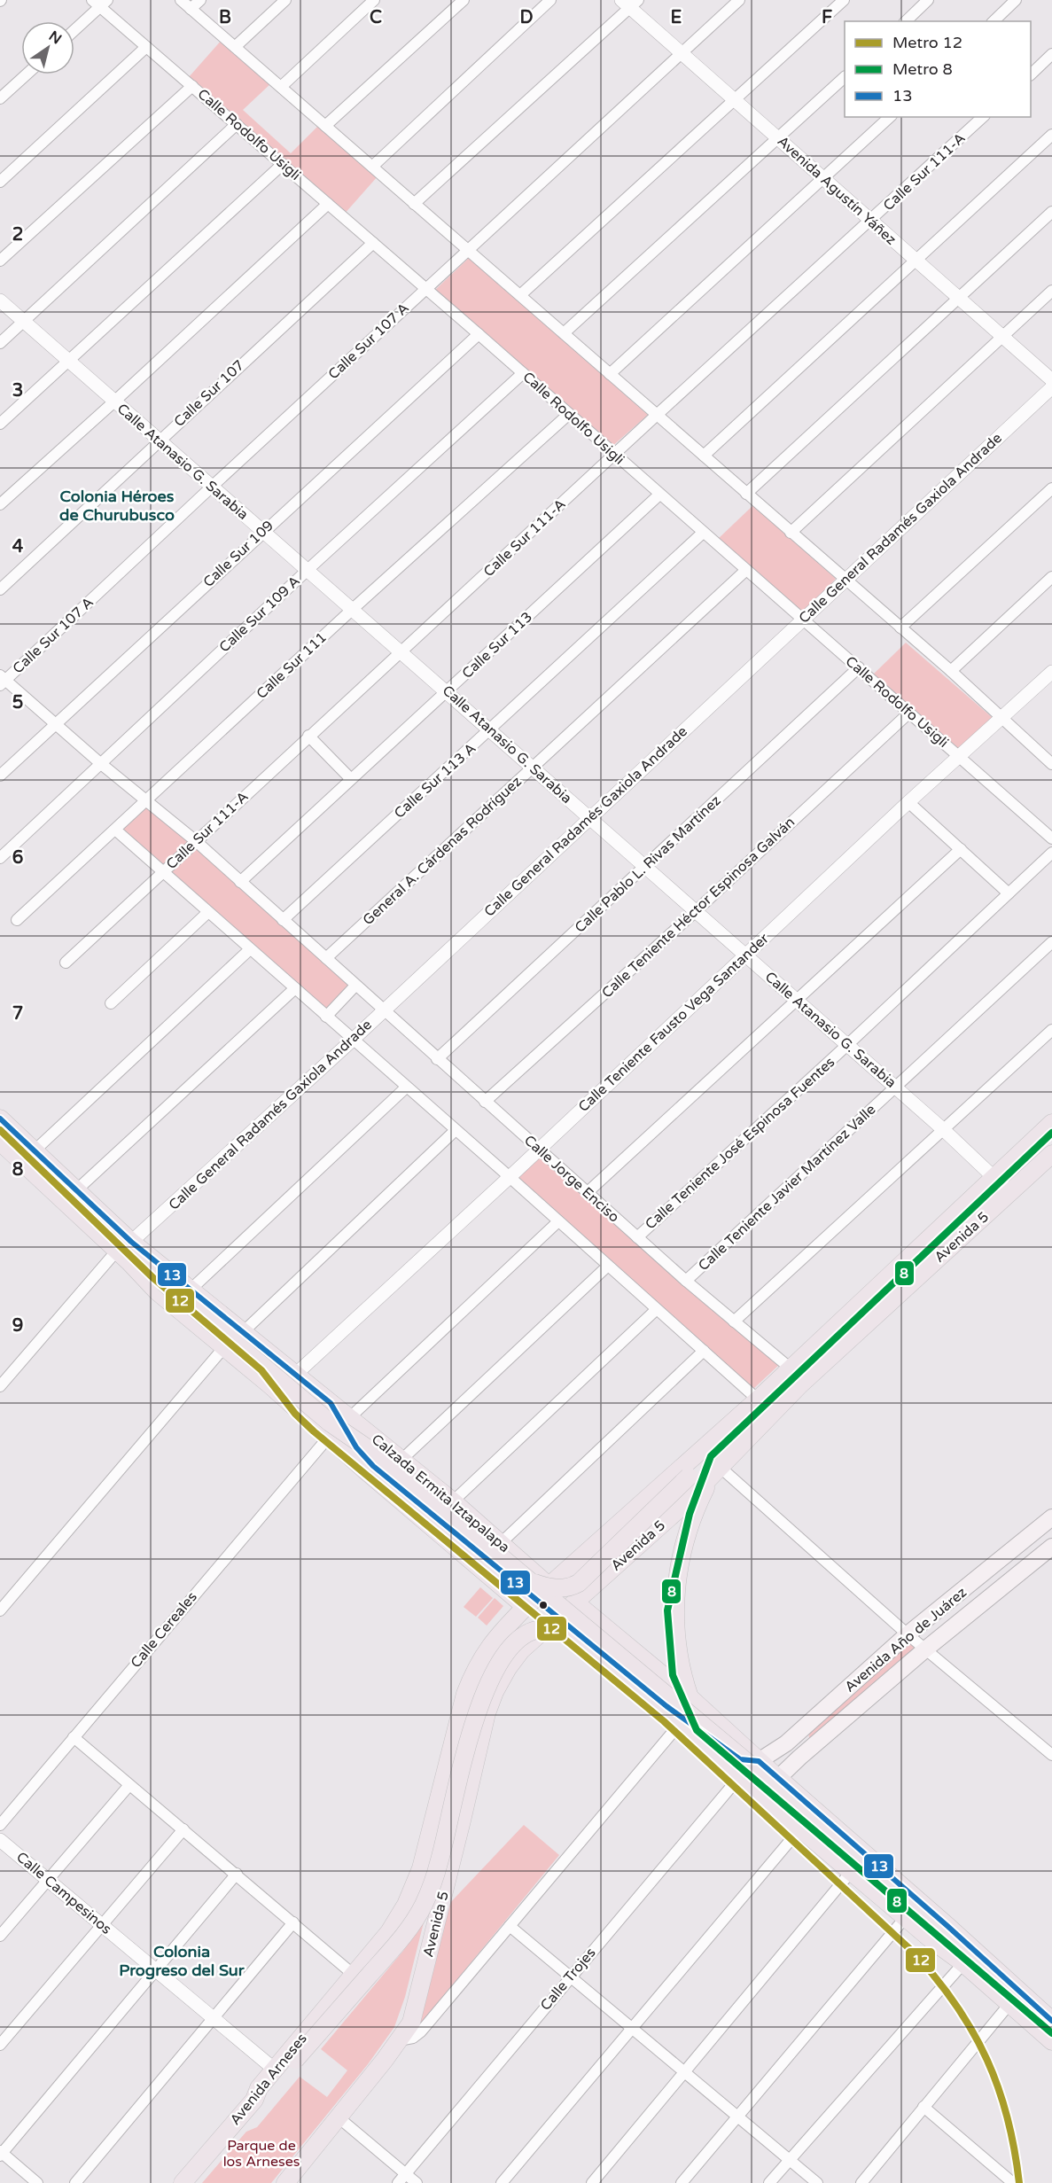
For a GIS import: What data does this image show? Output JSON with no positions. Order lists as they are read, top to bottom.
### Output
{
  "streets": {
    "main road": [
      "Avenida 5",
      "Calzada Ermita Iztapalapa",
      "Avenida Año de Juárez",
      "Avenida Arneses"
    ],
    "street": [
      "Calle Rodolfo Usigli",
      "Calle Sur 111-A",
      "Avenida Agustín Yáñez",
      "Calle Sur 107 A",
      "Calle Sur 107",
      "Calle Atanasio G. Sarabia",
      "Calle General Radamés Gaxiola Andrade",
      "Calle Sur 109",
      "Calle Sur 109 A",
      "Calle Sur 113",
      "Calle Sur 111",
      "Calle Sur 113 A",
      "General A. Cárdenas Rodríguez",
      "Calle Pablo L. Rivas Martínez",
      "Calle Teniente Héctor Espinosa Galván",
      "Calle Teniente Fausto Vega Santander",
      "Calle Teniente José Espinosa Fuentes",
      "Calle Jorge Enciso",
      "Calle Teniente Javier Martínez Valle",
      "Calle Cereales",
      "Calle Campesinos",
      "Calle Trojes"
    ]
  },
  "crossings": [
    ["Calle Rodolfo Usigli", "Calle Sur 111-A"],
    ["Calle Rodolfo Usigli", "Calle Sur 107 A"],
    ["Calle Rodolfo Usigli", "Calle Sur 107"],
    ["Calle Rodolfo Usigli", "Calle General Radamés Gaxiola Andrade"],
    ["Calle Rodolfo Usigli", "Calle Sur 109"],
    ["Calle Rodolfo Usigli", "Calle Sur 109 A"],
    ["Calle Rodolfo Usigli", "Calle Sur 113"],
    ["Calle Rodolfo Usigli", "Calle Sur 111"],
    ["Calle Rodolfo Usigli", "Calle Sur 113 A"],
    ["Calle Rodolfo Usigli", "General A. Cárdenas Rodríguez"],
    ["Calle Rodolfo Usigli", "Calle Pablo L. Rivas Martínez"],
    ["Calle Rodolfo Usigli", "Calle Teniente Héctor Espinosa Galván"],
    ["Calle Rodolfo Usigli", "Calle Teniente Fausto Vega Santander"],
    ["Calle Sur 111-A", "Avenida Agustín Yáñez"],
    ["Calle Sur 111-A", "Calle Atanasio G. Sarabia"],
    ["Calle Sur 111-A", "Calle Jorge Enciso"],
    ["Avenida Agustín Yáñez", "Calle Sur 107 A"],
    ["Calle Sur 107 A", "Calle Atanasio G. Sarabia"],
    ["Calle Sur 107 A", "Calle Jorge Enciso"],
    ["Calle Sur 107", "Calle Atanasio G. Sarabia"],
    ["Calle Atanasio G. Sarabia", "Calle General Radamés Gaxiola Andrade"],
    ["Calle Atanasio G. Sarabia", "Calle Sur 109"],
    ["Calle Atanasio G. Sarabia", "Calle Sur 109 A"],
    ["Calle Atanasio G. Sarabia", "Calle Sur 113"],
    ["Calle Atanasio G. Sarabia", "Calle Sur 111"],
    ["Calle Atanasio G. Sarabia", "Calle Sur 113 A"],
    ["Calle Atanasio G. Sarabia", "General A. Cárdenas Rodríguez"],
    ["Calle Atanasio G. Sarabia", "Calle Pablo L. Rivas Martínez"],
    ["Calle Atanasio G. Sarabia", "Calle Teniente Héctor Espinosa Galván"],
    ["Calle Atanasio G. Sarabia", "Calle Teniente Fausto Vega Santander"],
    ["Calle Atanasio G. Sarabia", "Calle Teniente José Espinosa Fuentes"],
    ["Calle Atanasio G. Sarabia", "Calle Teniente Javier Martínez Valle"],
    ["Calle Atanasio G. Sarabia", "Avenida 5"],
    ["Calle General Radamés Gaxiola Andrade", "Calle Jorge Enciso"],
    ["Calle General Radamés Gaxiola Andrade", "Calzada Ermita Iztapalapa"],
    ["Calle Sur 109", "Calle Jorge Enciso"],
    ["Calle Sur 109 A", "Calle Jorge Enciso"],
    ["Calle Sur 113", "Calle Jorge Enciso"],
    ["Calle Sur 111", "Calle Jorge Enciso"],
    ["Calle Sur 113 A", "Calle Jorge Enciso"],
    ["General A. Cárdenas Rodríguez", "Calle Jorge Enciso"],
    ["Calle Pablo L. Rivas Martínez", "Calle Jorge Enciso"],
    ["Calle Teniente Héctor Espinosa Galván", "Calle Jorge Enciso"],
    ["Calle Teniente Fausto Vega Santander", "Calle Jorge Enciso"],
    ["Calle Teniente Fausto Vega Santander", "Calzada Ermita Iztapalapa"],
    ["Calle Teniente José Espinosa Fuentes", "Calle Jorge Enciso"],
    ["Calle Jorge Enciso", "Calle Teniente Javier Martínez Valle"],
    ["Calle Jorge Enciso", "Avenida 5"],
    ["Avenida 5", "Calzada Ermita Iztapalapa"],
    ["Avenida 5", "Avenida Arneses"],
    ["Calzada Ermita Iztapalapa", "Calle Cereales"],
    ["Calzada Ermita Iztapalapa", "Avenida Año de Juárez"],
    ["Calzada Ermita Iztapalapa", "Calle Trojes"],
    ["Calle Campesinos", "Avenida Arneses"]
  ],
  "districts": ["Colonia Héroes de Churubusco", "Colonia Progreso del Sur"],
  "parks": ["Parque de los Arneses"],
  "lines": ["transit line 13", "metro line 12", "metro line 8"],
  "legend": ["Metro 12", "Metro 8", "13"],
  "north": "top right",
  "grid": {
    "columns": [
      "B",
      "C",
      "D",
      "E",
      "F"
    ],
    "rows": [
      "2",
      "3",
      "4",
      "5",
      "6",
      "7",
      "8",
      "9"
    ]
  }
}
